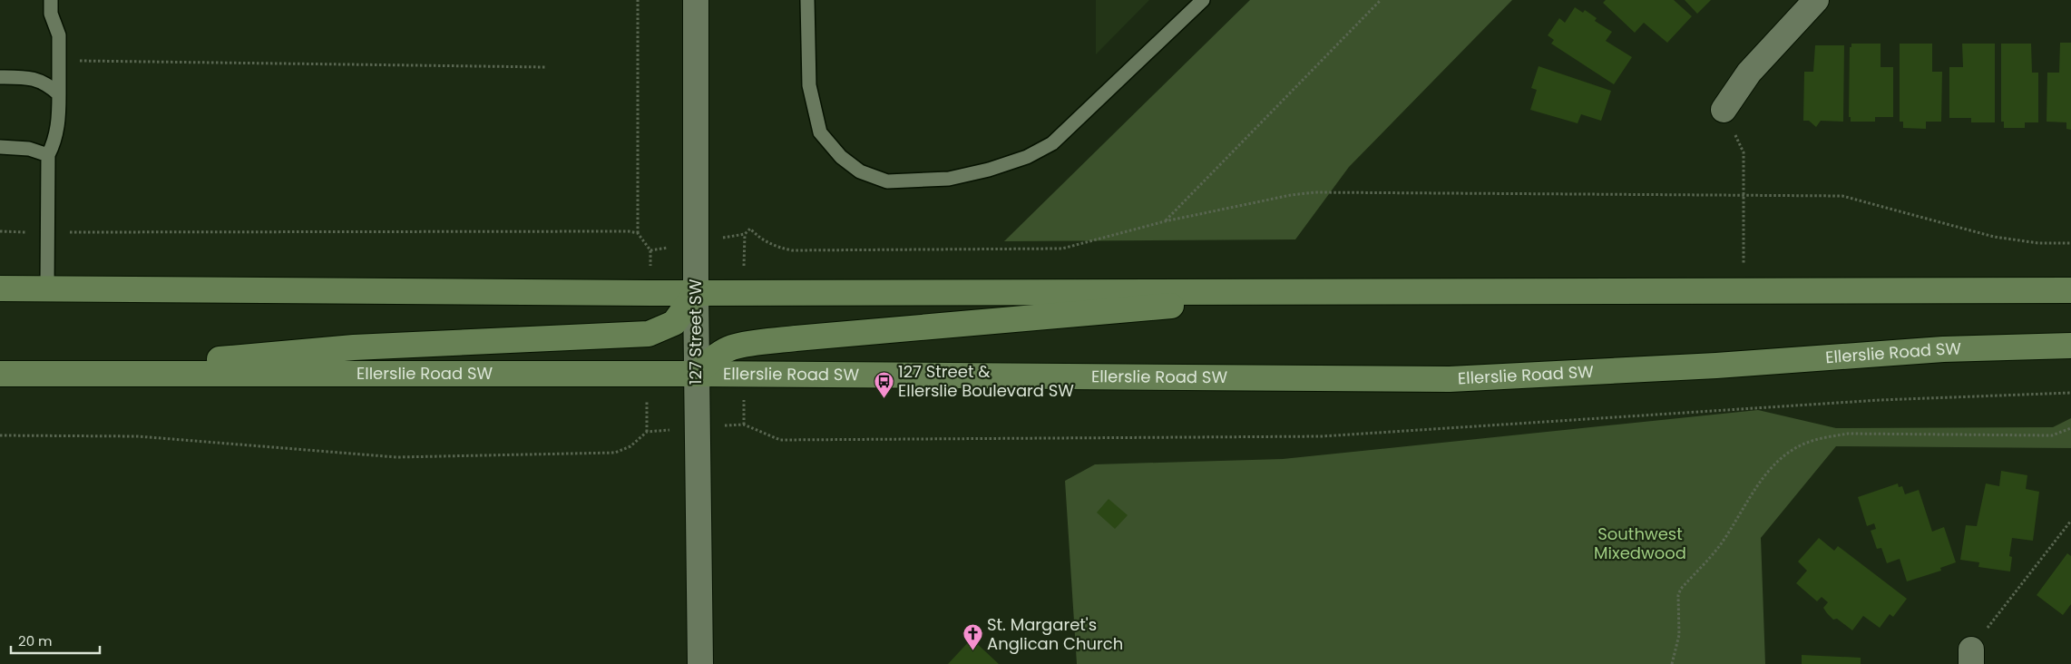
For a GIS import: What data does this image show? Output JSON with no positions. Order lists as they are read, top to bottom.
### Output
{
  "streets": {
    "main road": ["Ellerslie Road SW"],
    "street": ["127 Street SW"]
  },
  "crossings": [
    ["127 Street SW", "Ellerslie Road SW"]
  ],
  "parks": ["Southwest Mixedwood"],
  "places": {
    "bus stop": ["127 Street & Ellerslie Boulevard SW"],
    "church": ["St. Margaret's Anglican Church"]
  },
  "scale_bar": "20 m"
}
